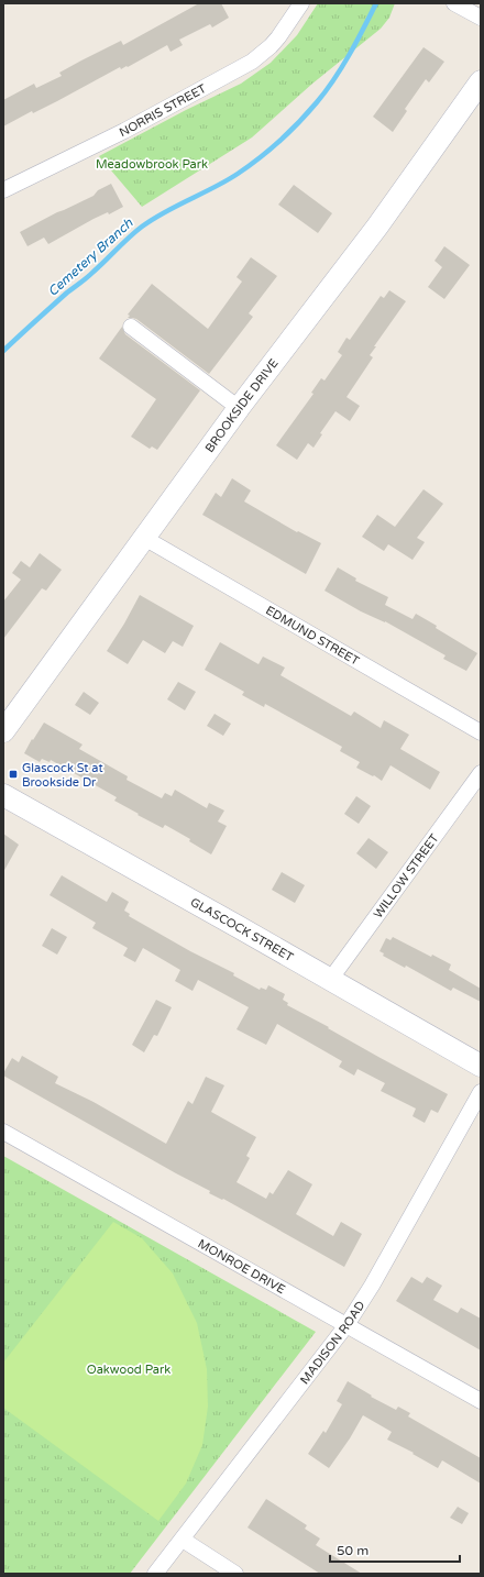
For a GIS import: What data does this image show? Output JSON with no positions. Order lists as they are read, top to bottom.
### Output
{
  "streets": {
    "street": [
      "NORRIS STREET",
      "BROOKSIDE DRIVE",
      "EDMUND STREET",
      "WILLOW STREET",
      "GLASCOCK STREET",
      "MONROE DRIVE",
      "MADISON ROAD"
    ]
  },
  "crossings": [
    ["BROOKSIDE DRIVE", "EDMUND STREET"],
    ["WILLOW STREET", "GLASCOCK STREET"],
    ["MONROE DRIVE", "MADISON ROAD"]
  ],
  "water": ["Cemetery Branch"],
  "parks": ["Meadowbrook Park", "Oakwood Park"],
  "places": {
    "transit": ["Glascock St at Brookside Dr"]
  },
  "scale_bar": "50 m"
}
